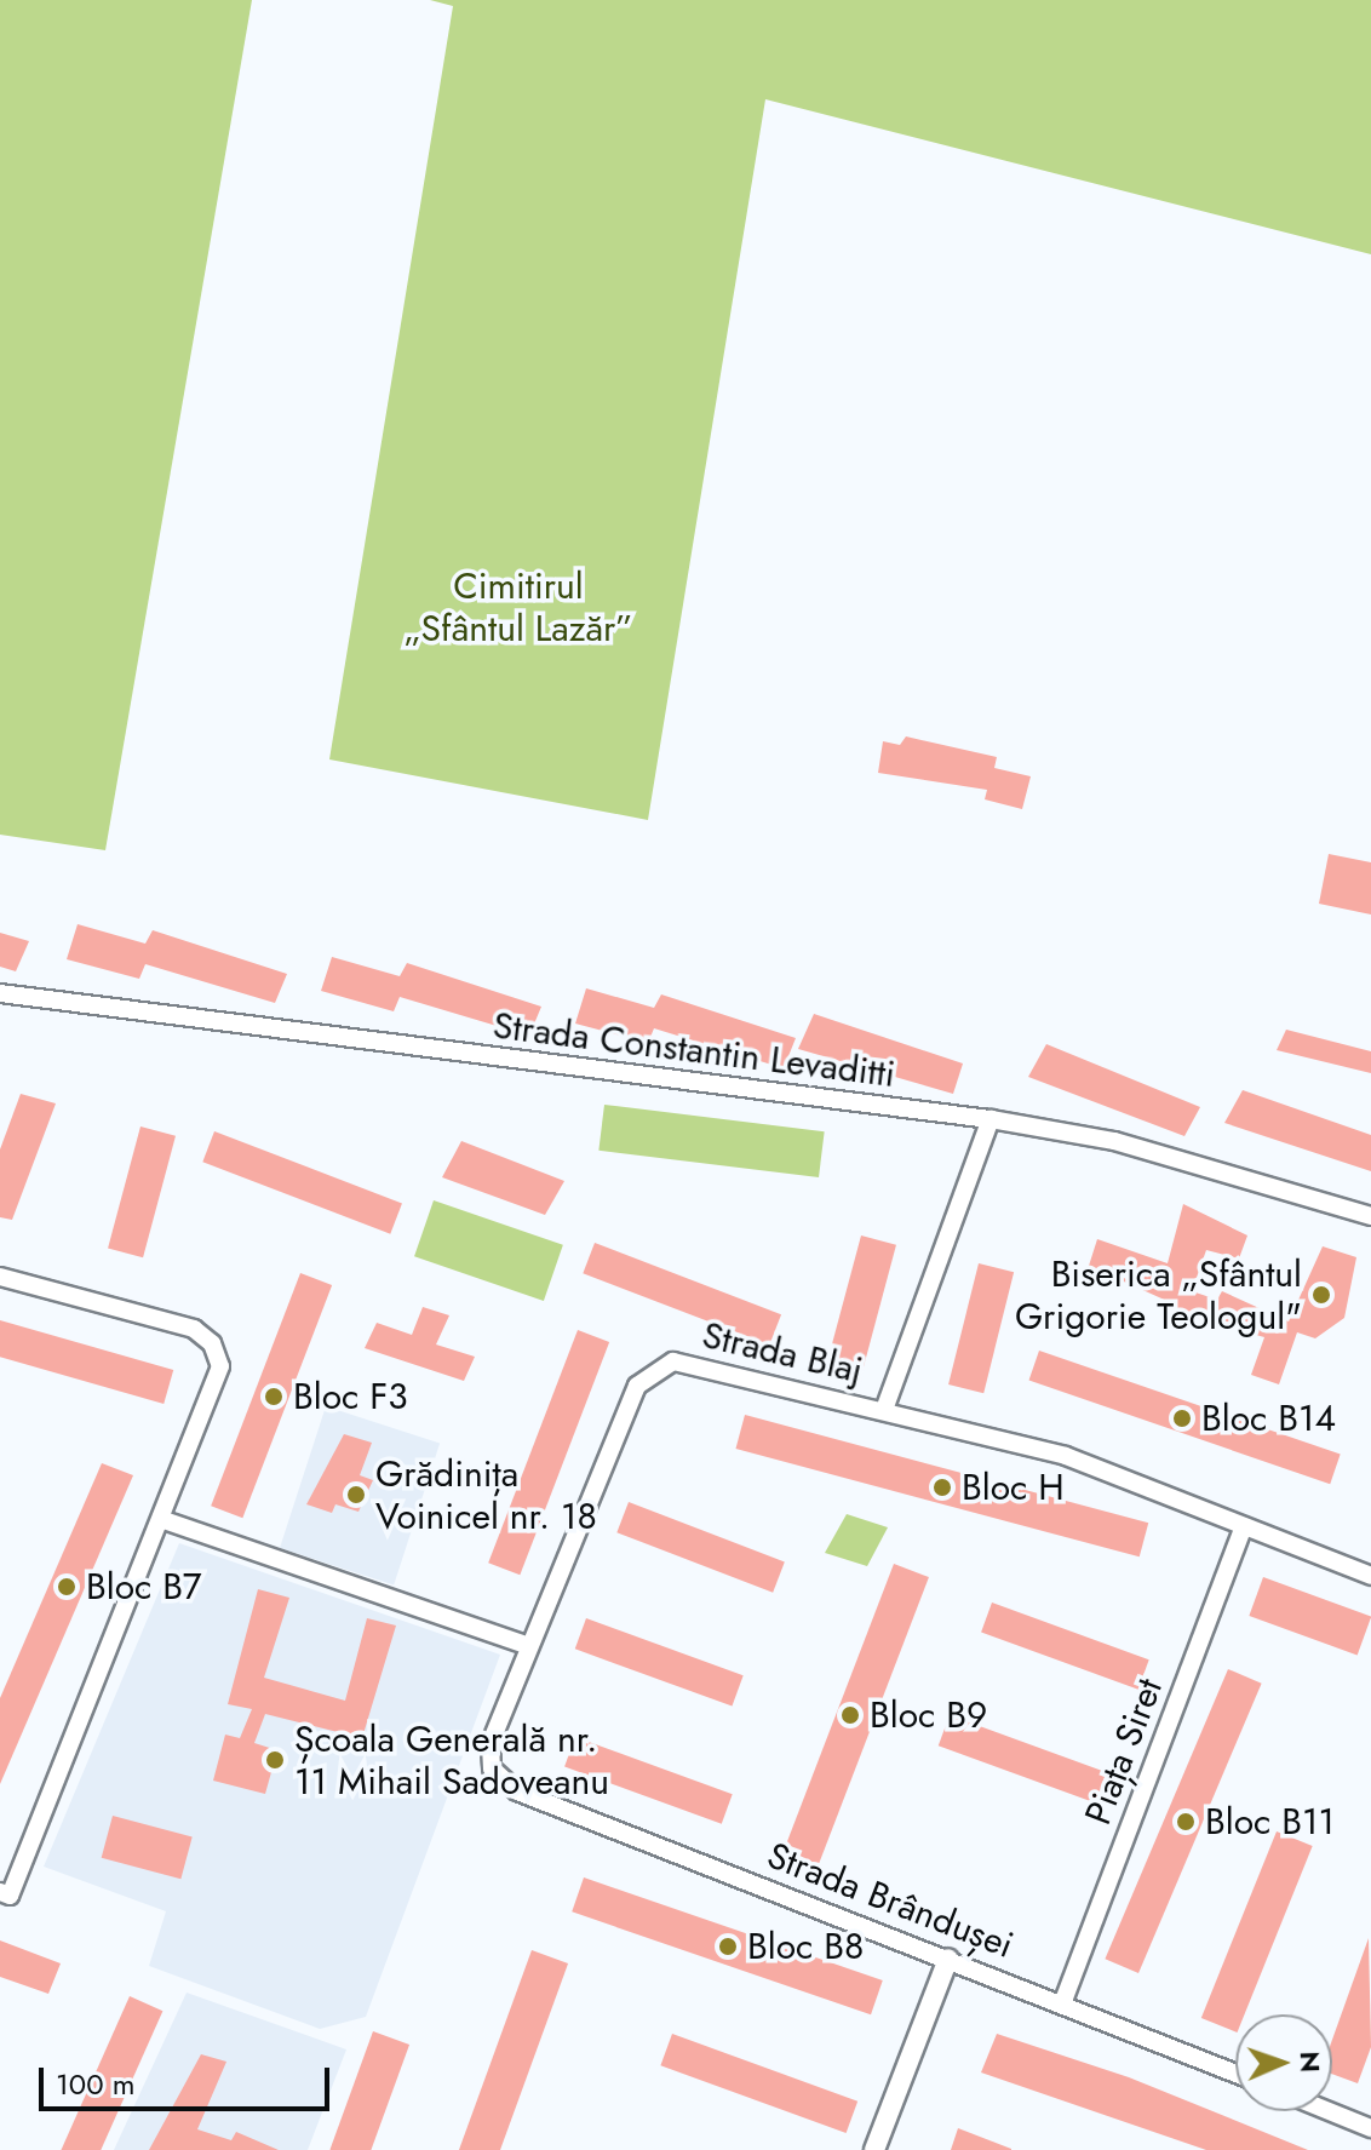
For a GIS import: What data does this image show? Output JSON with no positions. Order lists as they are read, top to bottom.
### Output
{
  "streets": {
    "street": [
      "Strada Constantin Levaditti",
      "Strada Blaj",
      "Piața Siret",
      "Strada Brândușei"
    ]
  },
  "crossings": [
    ["Strada Constantin Levaditti", "Strada Blaj"],
    ["Strada Blaj", "Piața Siret"],
    ["Strada Blaj", "Strada Brândușei"],
    ["Piața Siret", "Strada Brândușei"]
  ],
  "parks": ["Cimitirul „Sfântul Lazăr”"],
  "places": [
    "Biserica „Sfântul Grigorie Teologul\"",
    "Bloc F3",
    "Bloc B14",
    "Bloc H",
    "Grădinița Voinicel nr. 18",
    "Bloc B7",
    "Bloc B9",
    "Școala Generală nr. 11 Mihail Sadoveanu",
    "Bloc B11",
    "Bloc B8"
  ],
  "scale_bar": "100 m",
  "north": "right"
}
